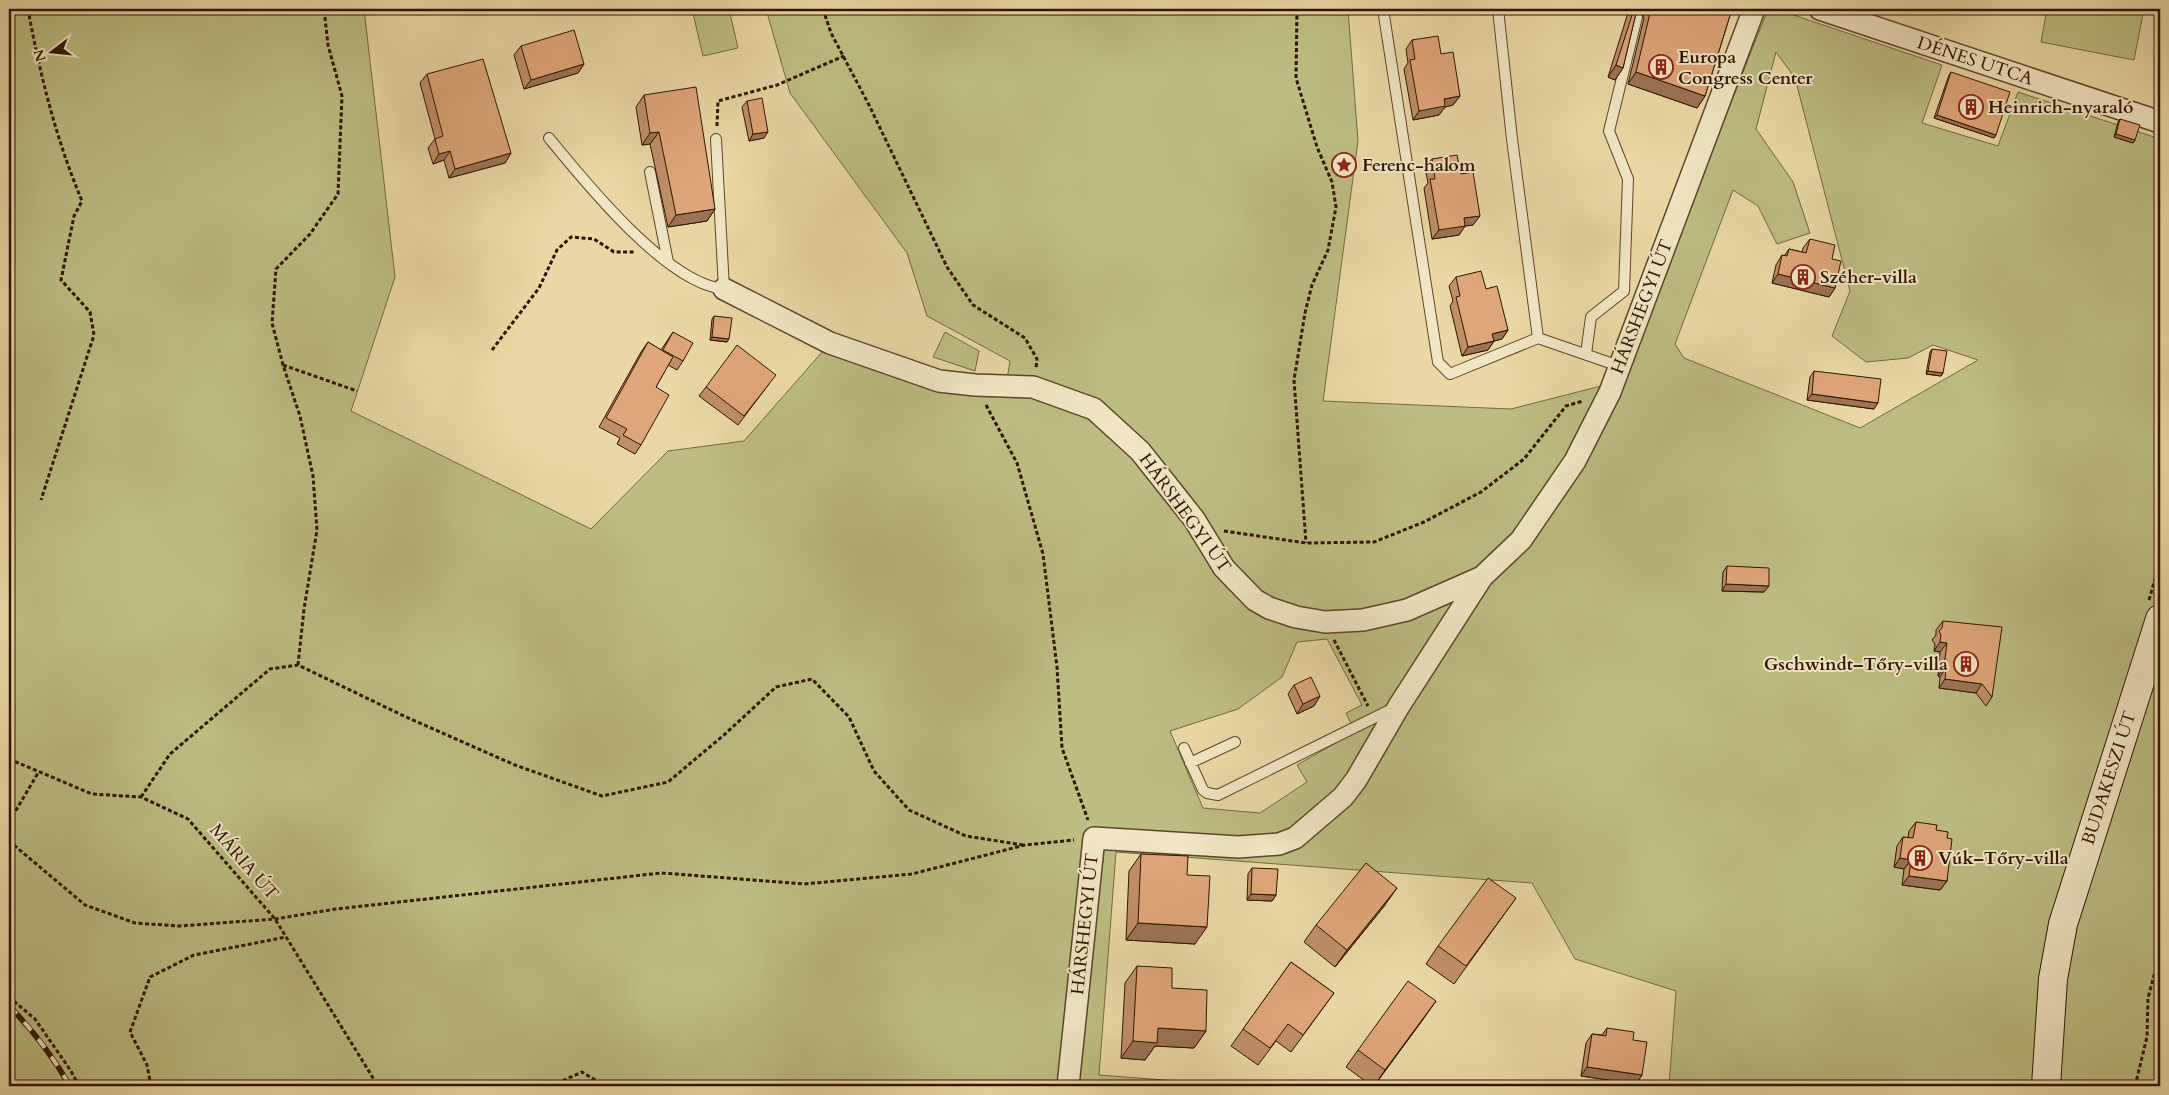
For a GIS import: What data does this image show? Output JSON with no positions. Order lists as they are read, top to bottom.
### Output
{
  "streets": {
    "main road": ["BUDAKESZI ÚT"],
    "street": ["DÉNES UTCA", "HÁRSHEGYI ÚT"],
    "path": ["MÁRIA ÚT"]
  },
  "places": {
    "building": [
      "Europa Congress Center",
      "Heinrich-nyaraló",
      "Széher-villa",
      "Gschwindt–Tőry-villa",
      "Vúk–Tőry-villa"
    ],
    "place": ["Ferenc-halom"]
  },
  "north": "left"
}
